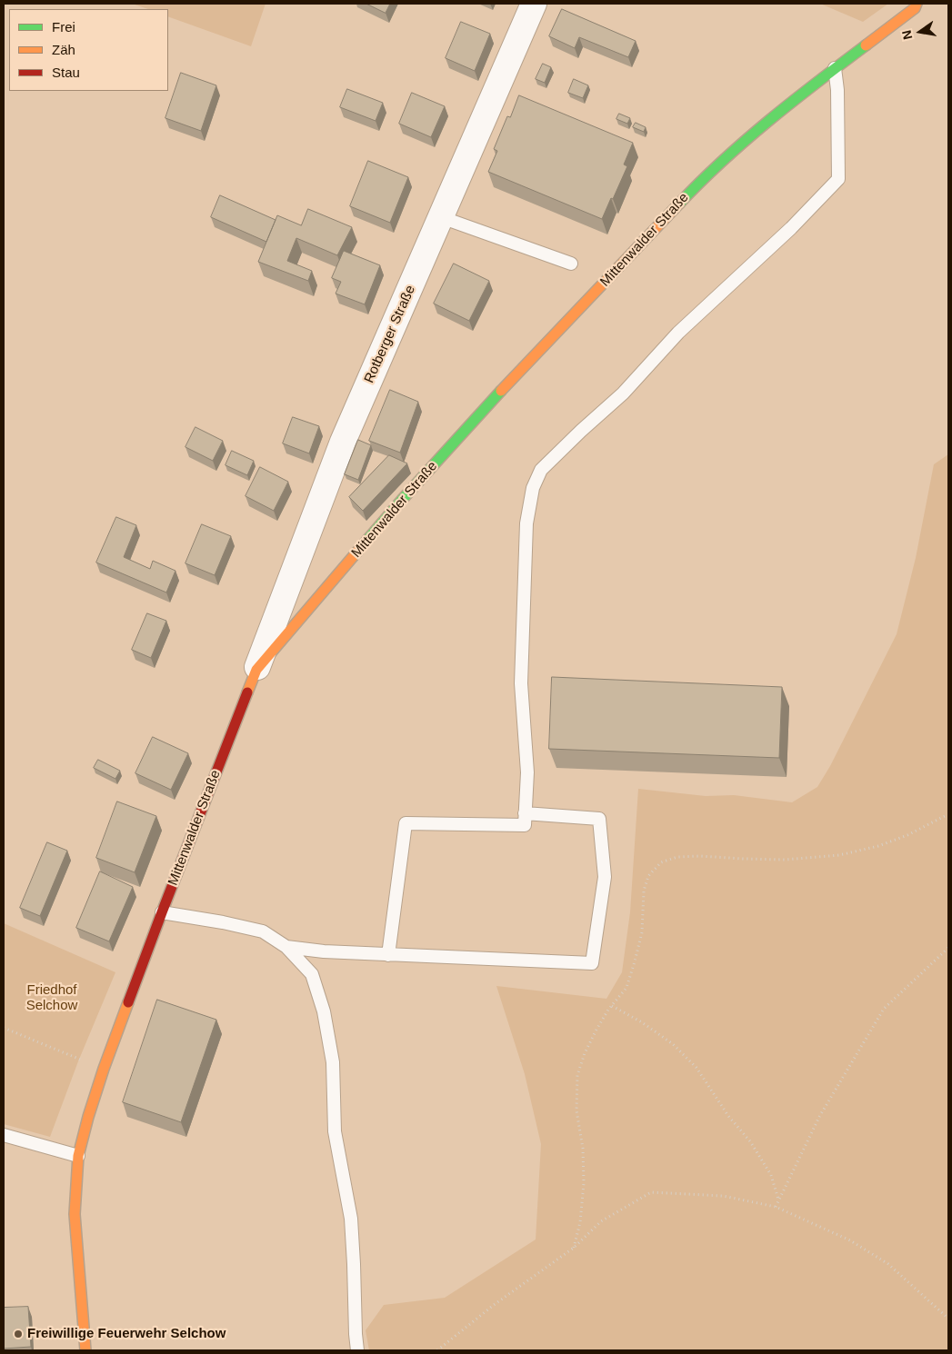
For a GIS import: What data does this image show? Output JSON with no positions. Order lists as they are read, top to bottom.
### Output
{
  "streets": {
    "street": ["Mittenwalder Straße", "Rotberger Straße"]
  },
  "crossings": [
    ["Mittenwalder Straße", "Rotberger Straße"]
  ],
  "parks": ["Friedhof Selchow"],
  "places": ["Freiwillige Feuerwehr Selchow"],
  "legend": ["Frei", "Zäh", "Stau"],
  "north": "left"
}
